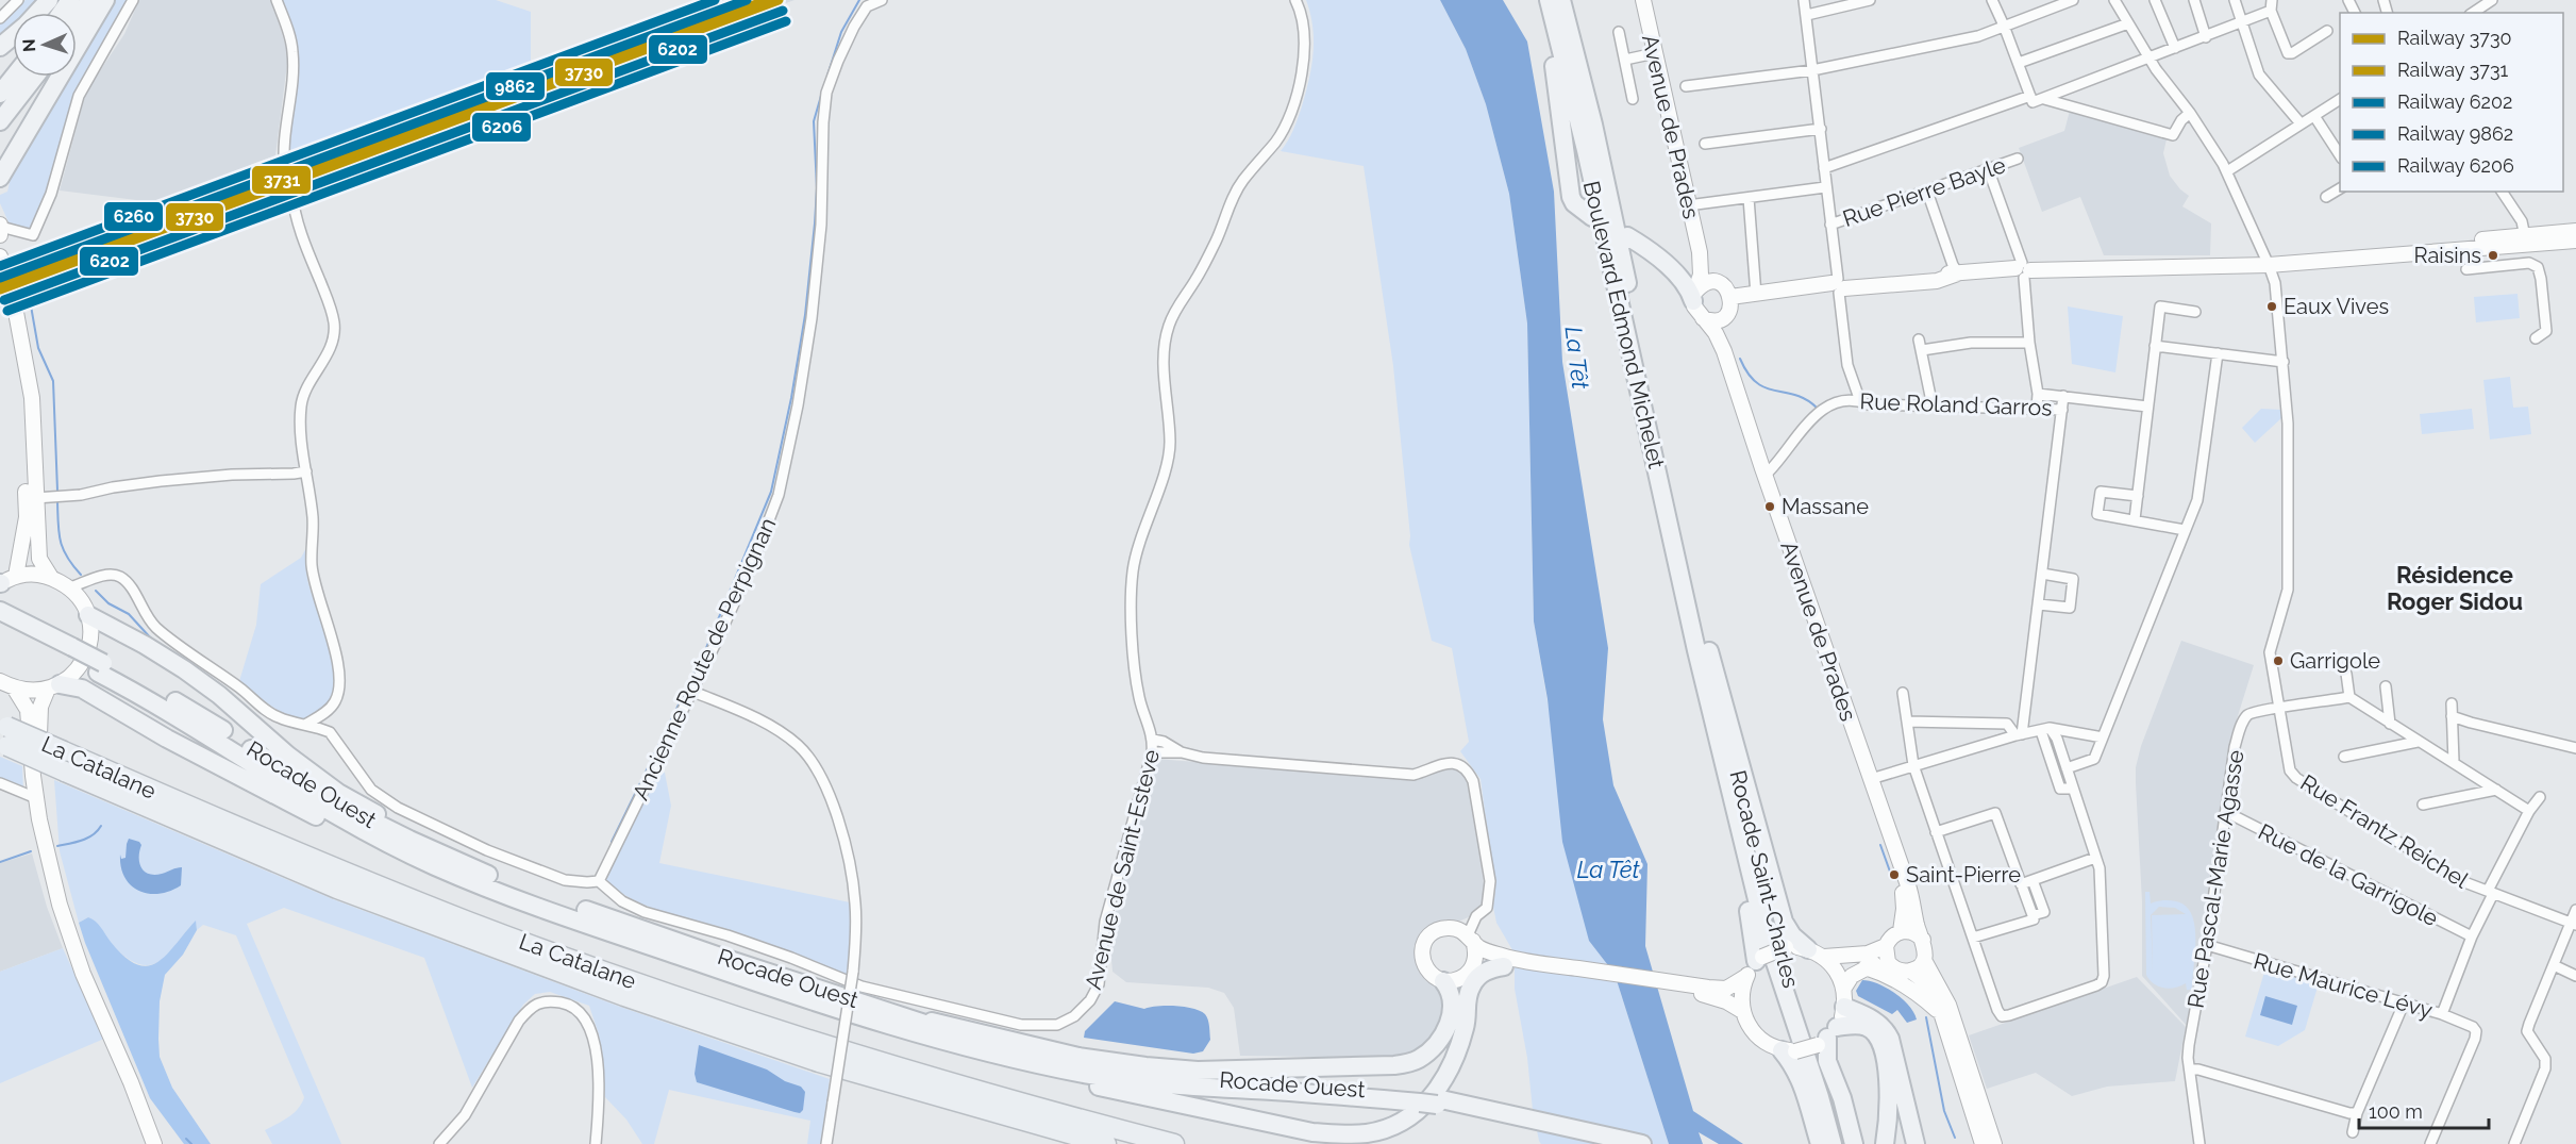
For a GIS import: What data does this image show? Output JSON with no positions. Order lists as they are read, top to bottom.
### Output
{
  "streets": {
    "highway": [
      "Boulevard Edmond Michelet",
      "La Catalane",
      "Rocade Ouest",
      "Rocade Saint-Charles"
    ],
    "main road": ["Avenue de Prades"],
    "street": [
      "Rue Pierre Bayle",
      "Rue Roland Garros",
      "Ancienne Route de Perpignan",
      "Rue Frantz Reichel",
      "Avenue de Saint-Esteve",
      "Rue de la Garrigole",
      "Rue Pascal-Marie Agasse",
      "Rue Maurice Lévy"
    ]
  },
  "crossings": [
    ["Avenue de Prades", "Rue Roland Garros"],
    ["Boulevard Edmond Michelet", "Rocade Saint-Charles"],
    ["Ancienne Route de Perpignan", "Avenue de Saint-Esteve"],
    ["Rue Frantz Reichel", "Rue Pascal-Marie Agasse"],
    ["Rue de la Garrigole", "Rue Pascal-Marie Agasse"],
    ["Rue Pascal-Marie Agasse", "Rue Maurice Lévy"]
  ],
  "districts": ["Résidence Roger Sidou"],
  "water": ["La Têt"],
  "places": [
    "Raisins",
    "Eaux Vives",
    "Massane",
    "Garrigole",
    "Saint-Pierre"
  ],
  "lines": [
    "rail line 3730",
    "rail line 3731",
    "rail line 9862",
    "transit line 6260",
    "rail line 6202",
    "rail line 6206"
  ],
  "legend": [
    "Railway 3730",
    "Railway 3731",
    "Railway 6202",
    "Railway 9862",
    "Railway 6206"
  ],
  "scale_bar": "100 m",
  "north": "left"
}
